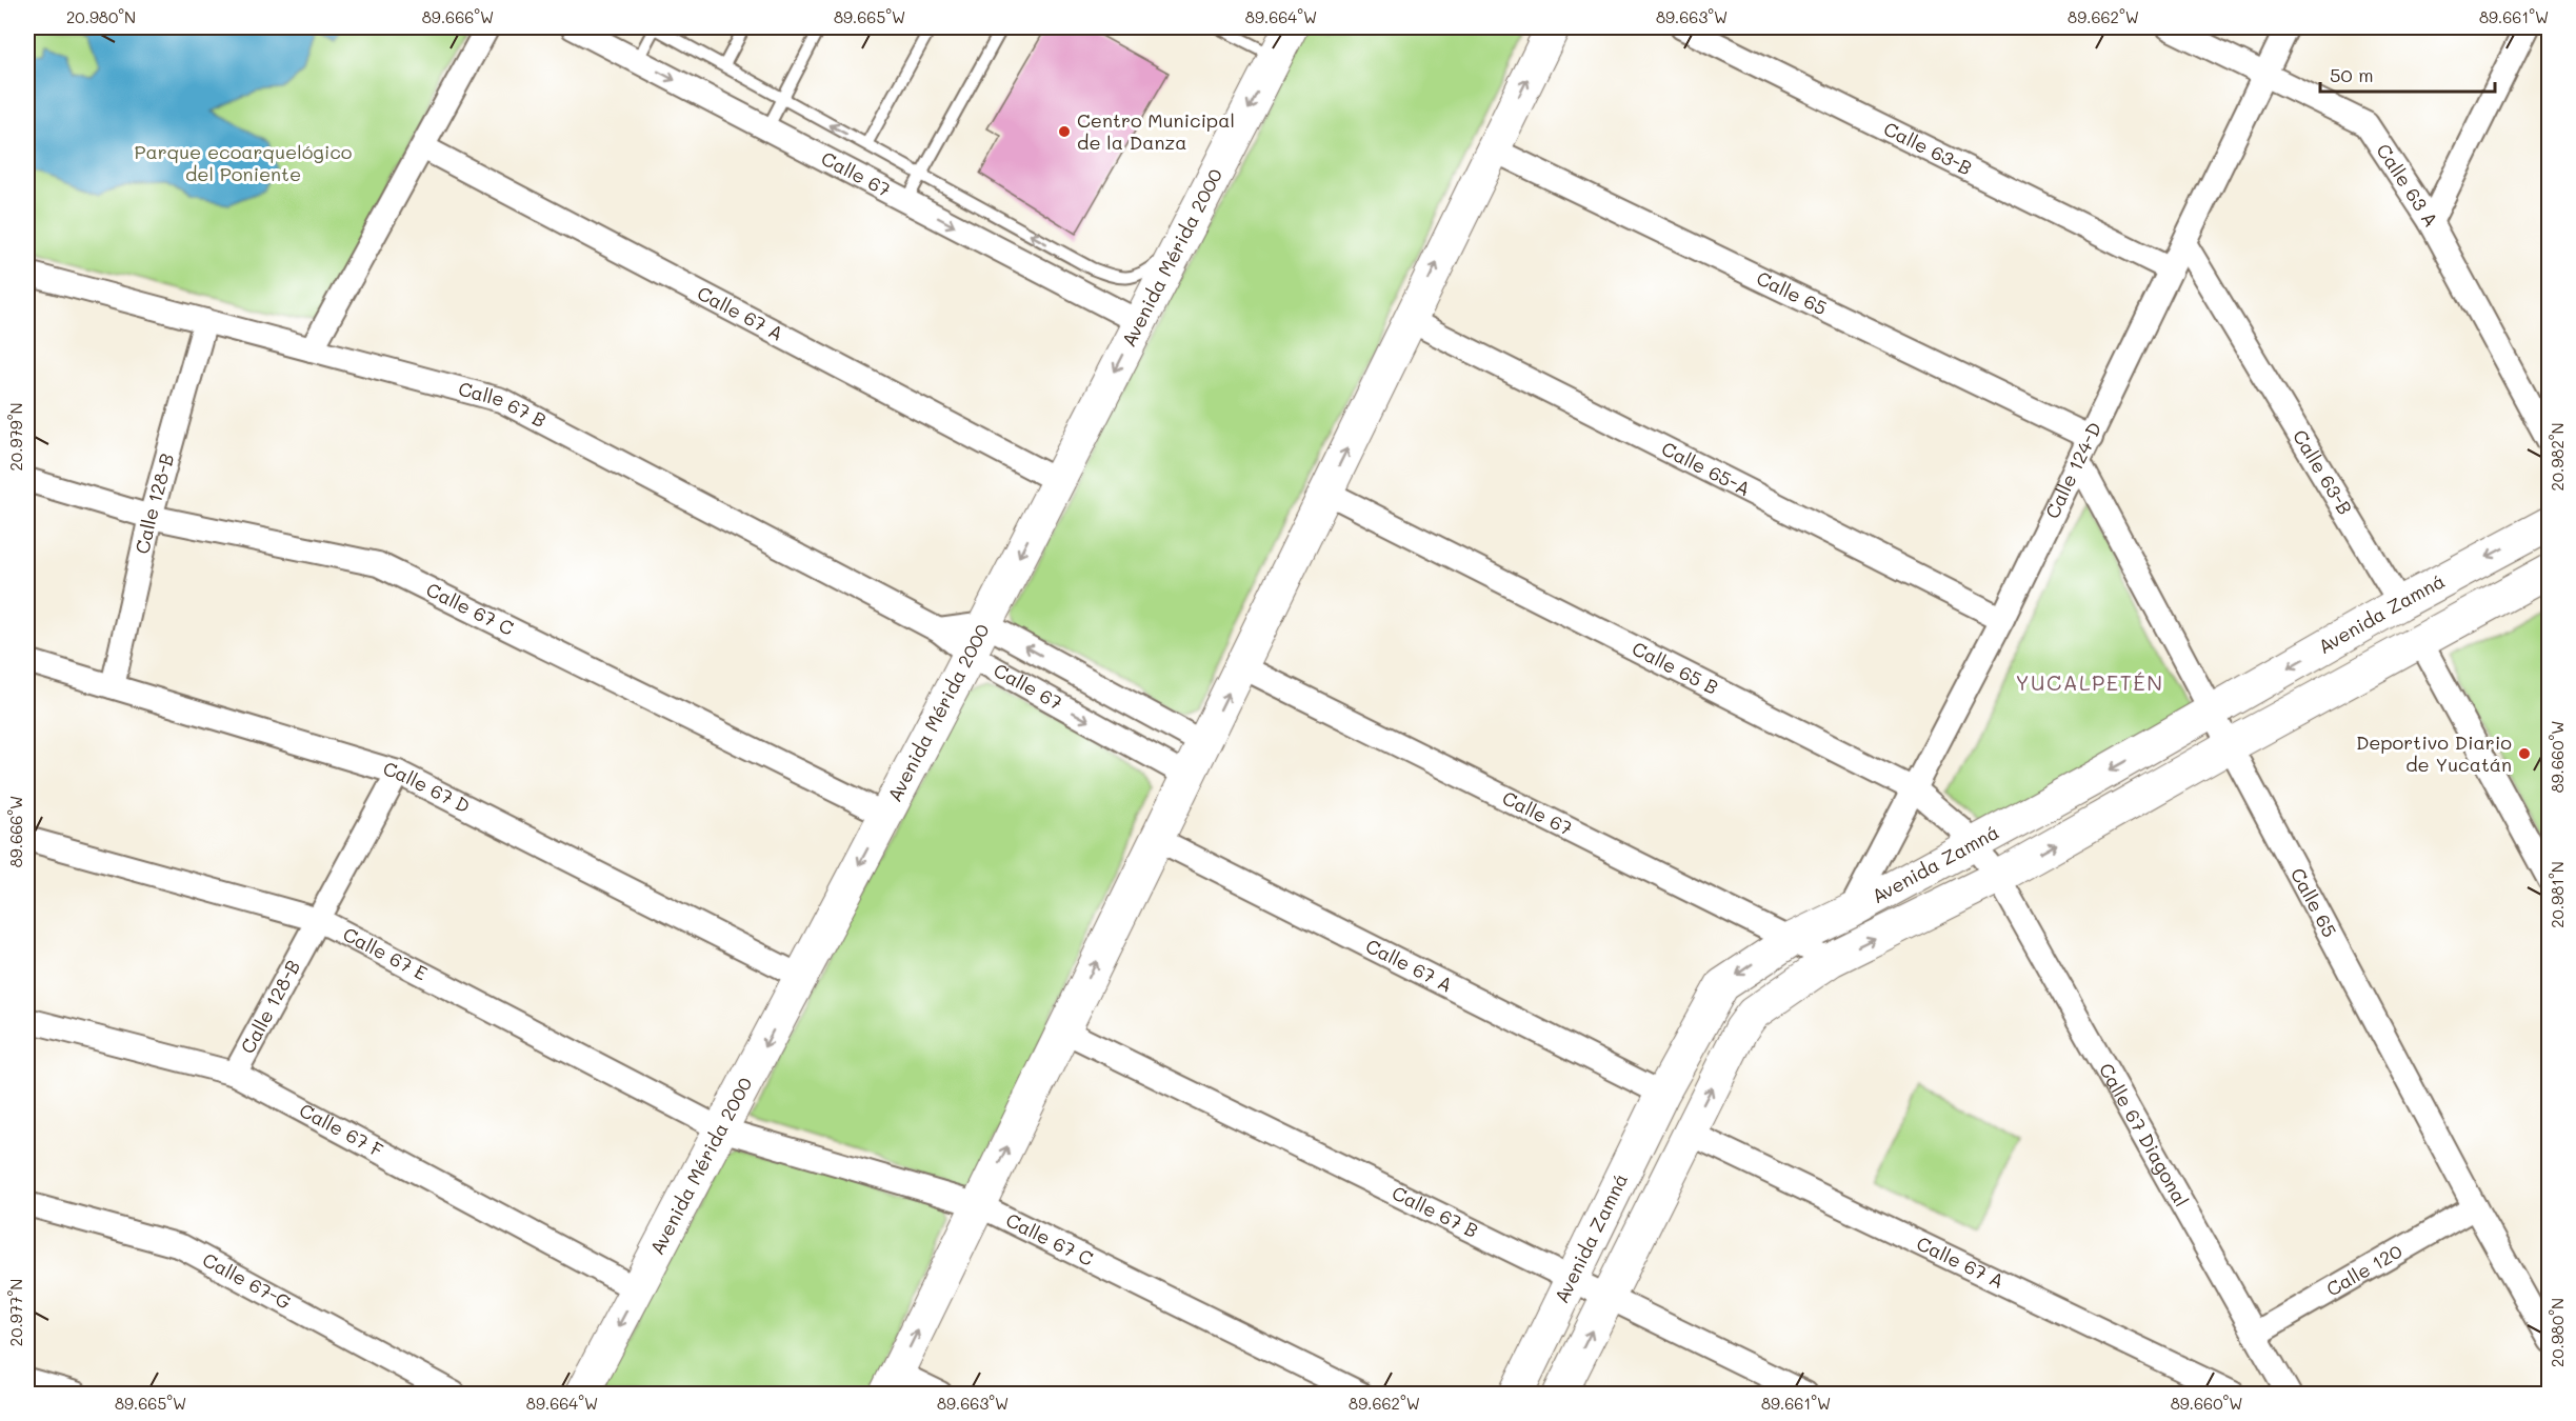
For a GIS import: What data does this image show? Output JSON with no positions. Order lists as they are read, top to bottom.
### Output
{
  "streets": {
    "main road": ["Avenida Mérida 2000", "Avenida Zamná"],
    "street": [
      "Calle 63-B",
      "Calle 67",
      "Calle 63 A",
      "Calle 65",
      "Calle 67 A",
      "Calle 67 B",
      "Calle 65-A",
      "Calle 124-D",
      "Calle 128-B",
      "Calle 67 C",
      "Calle 65 B",
      "Calle 67 D",
      "Calle 67 E",
      "Calle 67 F",
      "Calle 67 Diagonal",
      "Calle 120",
      "Calle 67-G"
    ]
  },
  "crossings": [
    ["Calle 63-B", "Calle 124-D"],
    ["Calle 63-B", "Avenida Zamná"],
    ["Calle 67", "Avenida Mérida 2000"],
    ["Calle 67", "Calle 67 B"],
    ["Calle 67", "Avenida Zamná"],
    ["Calle 63 A", "Calle 124-D"],
    ["Avenida Mérida 2000", "Calle 67 A"],
    ["Avenida Mérida 2000", "Calle 67 B"],
    ["Avenida Mérida 2000", "Calle 67 C"],
    ["Avenida Mérida 2000", "Calle 67 D"],
    ["Avenida Mérida 2000", "Calle 67 E"],
    ["Avenida Mérida 2000", "Calle 67 F"],
    ["Calle 65", "Calle 124-D"],
    ["Calle 65", "Avenida Zamná"],
    ["Calle 65", "Calle 120"],
    ["Calle 67 A", "Avenida Zamná"],
    ["Calle 67 B", "Calle 128-B"],
    ["Calle 67 B", "Avenida Zamná"],
    ["Calle 65-A", "Calle 124-D"],
    ["Calle 124-D", "Avenida Zamná"],
    ["Calle 124-D", "Calle 65 B"],
    ["Calle 128-B", "Calle 67 C"],
    ["Calle 128-B", "Calle 67 D"],
    ["Calle 128-B", "Calle 67 E"],
    ["Calle 128-B", "Calle 67 F"],
    ["Calle 67 C", "Calle 67 E"],
    ["Avenida Zamná", "Calle 65 B"],
    ["Avenida Zamná", "Calle 67 Diagonal"],
    ["Calle 65 B", "Calle 67 Diagonal"],
    ["Calle 67 Diagonal", "Calle 120"]
  ],
  "districts": ["YUCALPETÉN"],
  "parks": ["Parque ecoarquelógico del Poniente"],
  "places": ["Centro Municipal de la Danza", "Deportivo Diario de Yucatán"],
  "scale_bar": "50 m",
  "coordinates": [
    "20.980°N",
    "89.666°W",
    "89.665°W",
    "89.664°W",
    "89.663°W",
    "89.662°W",
    "89.661°W",
    "20.979°N",
    "20.982°N",
    "89.660°W",
    "20.981°N",
    "20.977°N"
  ]
}
